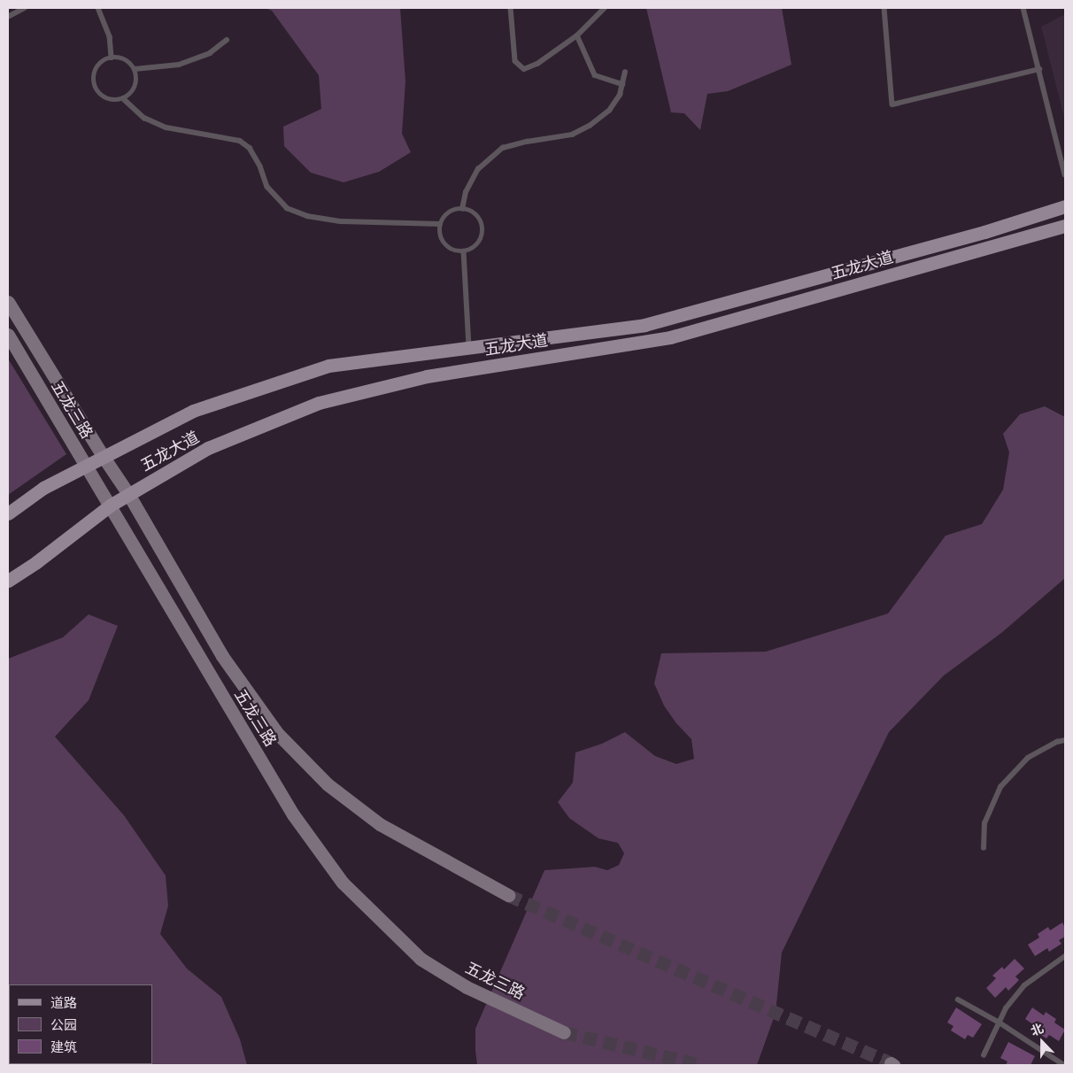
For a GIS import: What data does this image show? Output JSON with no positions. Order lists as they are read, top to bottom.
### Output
{
  "streets": {
    "main road": ["五龙大道", "五龙三路"]
  },
  "crossings": [
    ["五龙大道", "五龙三路"]
  ],
  "legend": ["道路", "公园", "建筑"],
  "north": "top"
}
